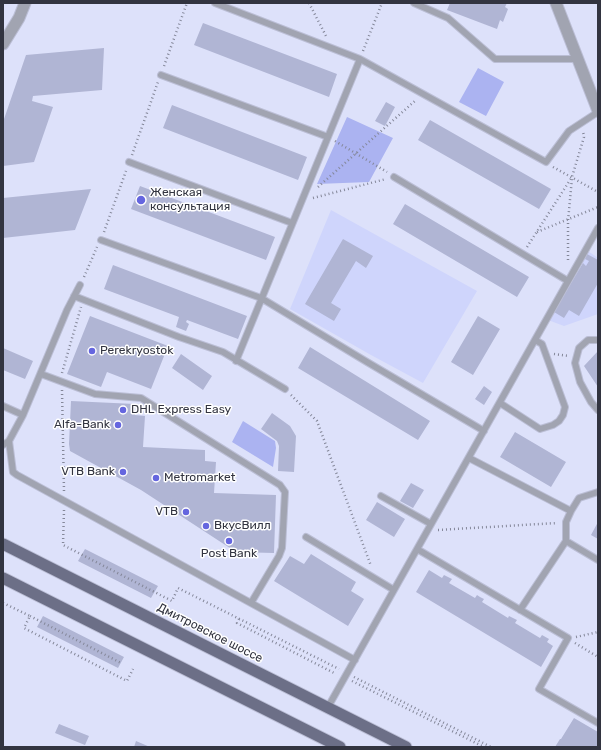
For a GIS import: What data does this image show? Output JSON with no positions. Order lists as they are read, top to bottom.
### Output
{
  "streets": {
    "main road": ["Дмитровское шоссе"]
  },
  "places": [
    "Женская консультация",
    "Perekryostok",
    "DHL Express Easy",
    "Alfa-Bank",
    "VTB Bank",
    "Metromarket",
    "VTB",
    "ВкусВилл",
    "Post Bank"
  ]
}
